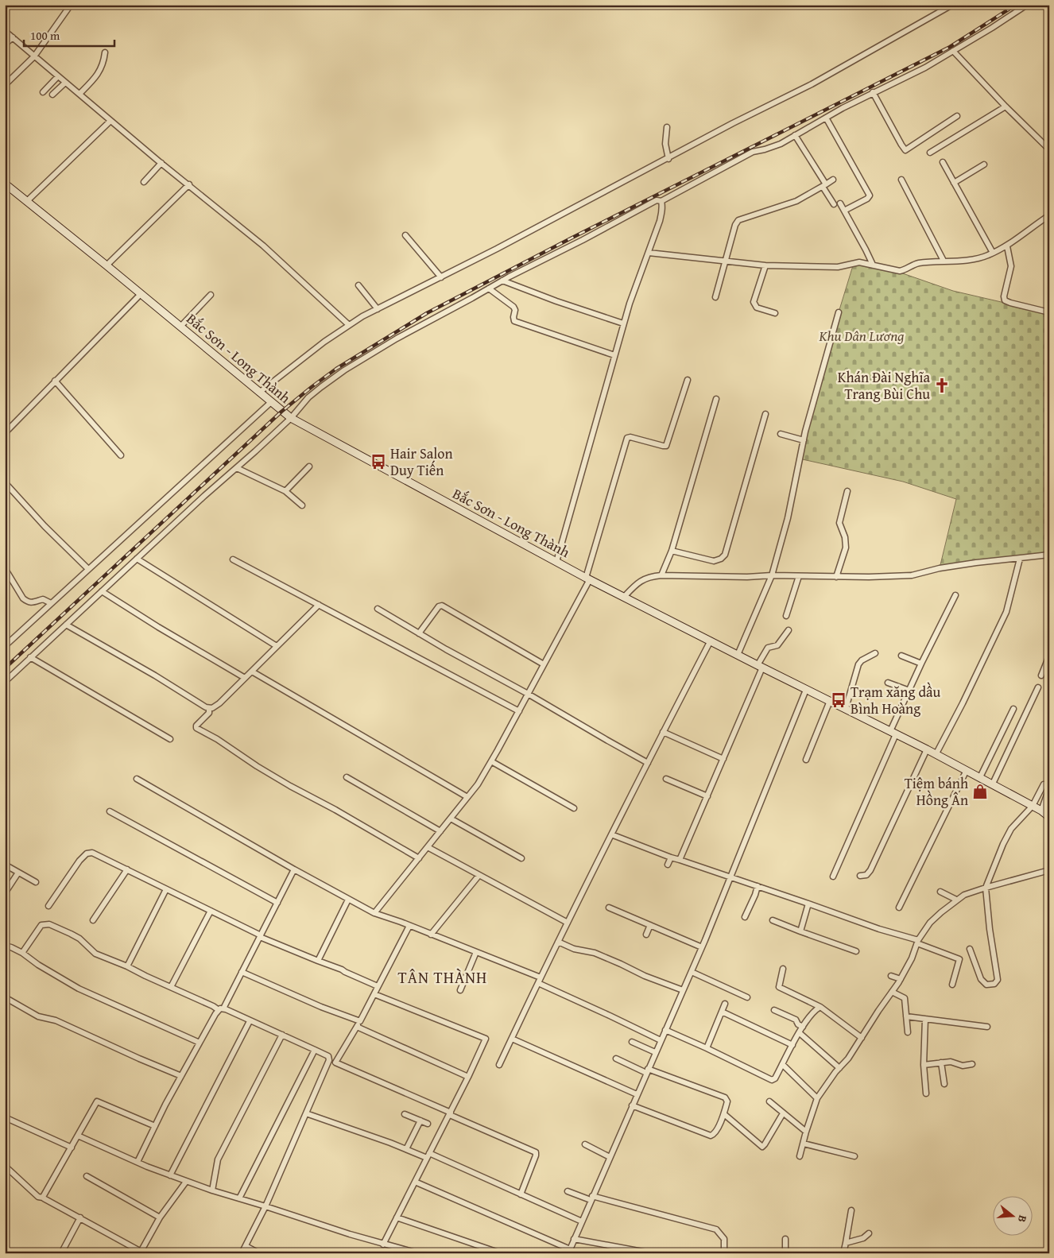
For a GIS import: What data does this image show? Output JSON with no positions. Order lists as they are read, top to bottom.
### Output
{
  "streets": {
    "main road": ["Bắc Sơn - Long Thành"]
  },
  "districts": ["TÂN THÀNH"],
  "parks": ["Khu Dân Lương"],
  "places": {
    "church": ["Khán Đài Nghĩa Trang Bùi Chu"],
    "bus stop": ["Hair Salon Duy Tiến", "Trạm xăng dầu Bình Hoàng"],
    "shop": ["Tiệm bánh Hồng Ân"]
  },
  "scale_bar": "100 m",
  "north": "right"
}
